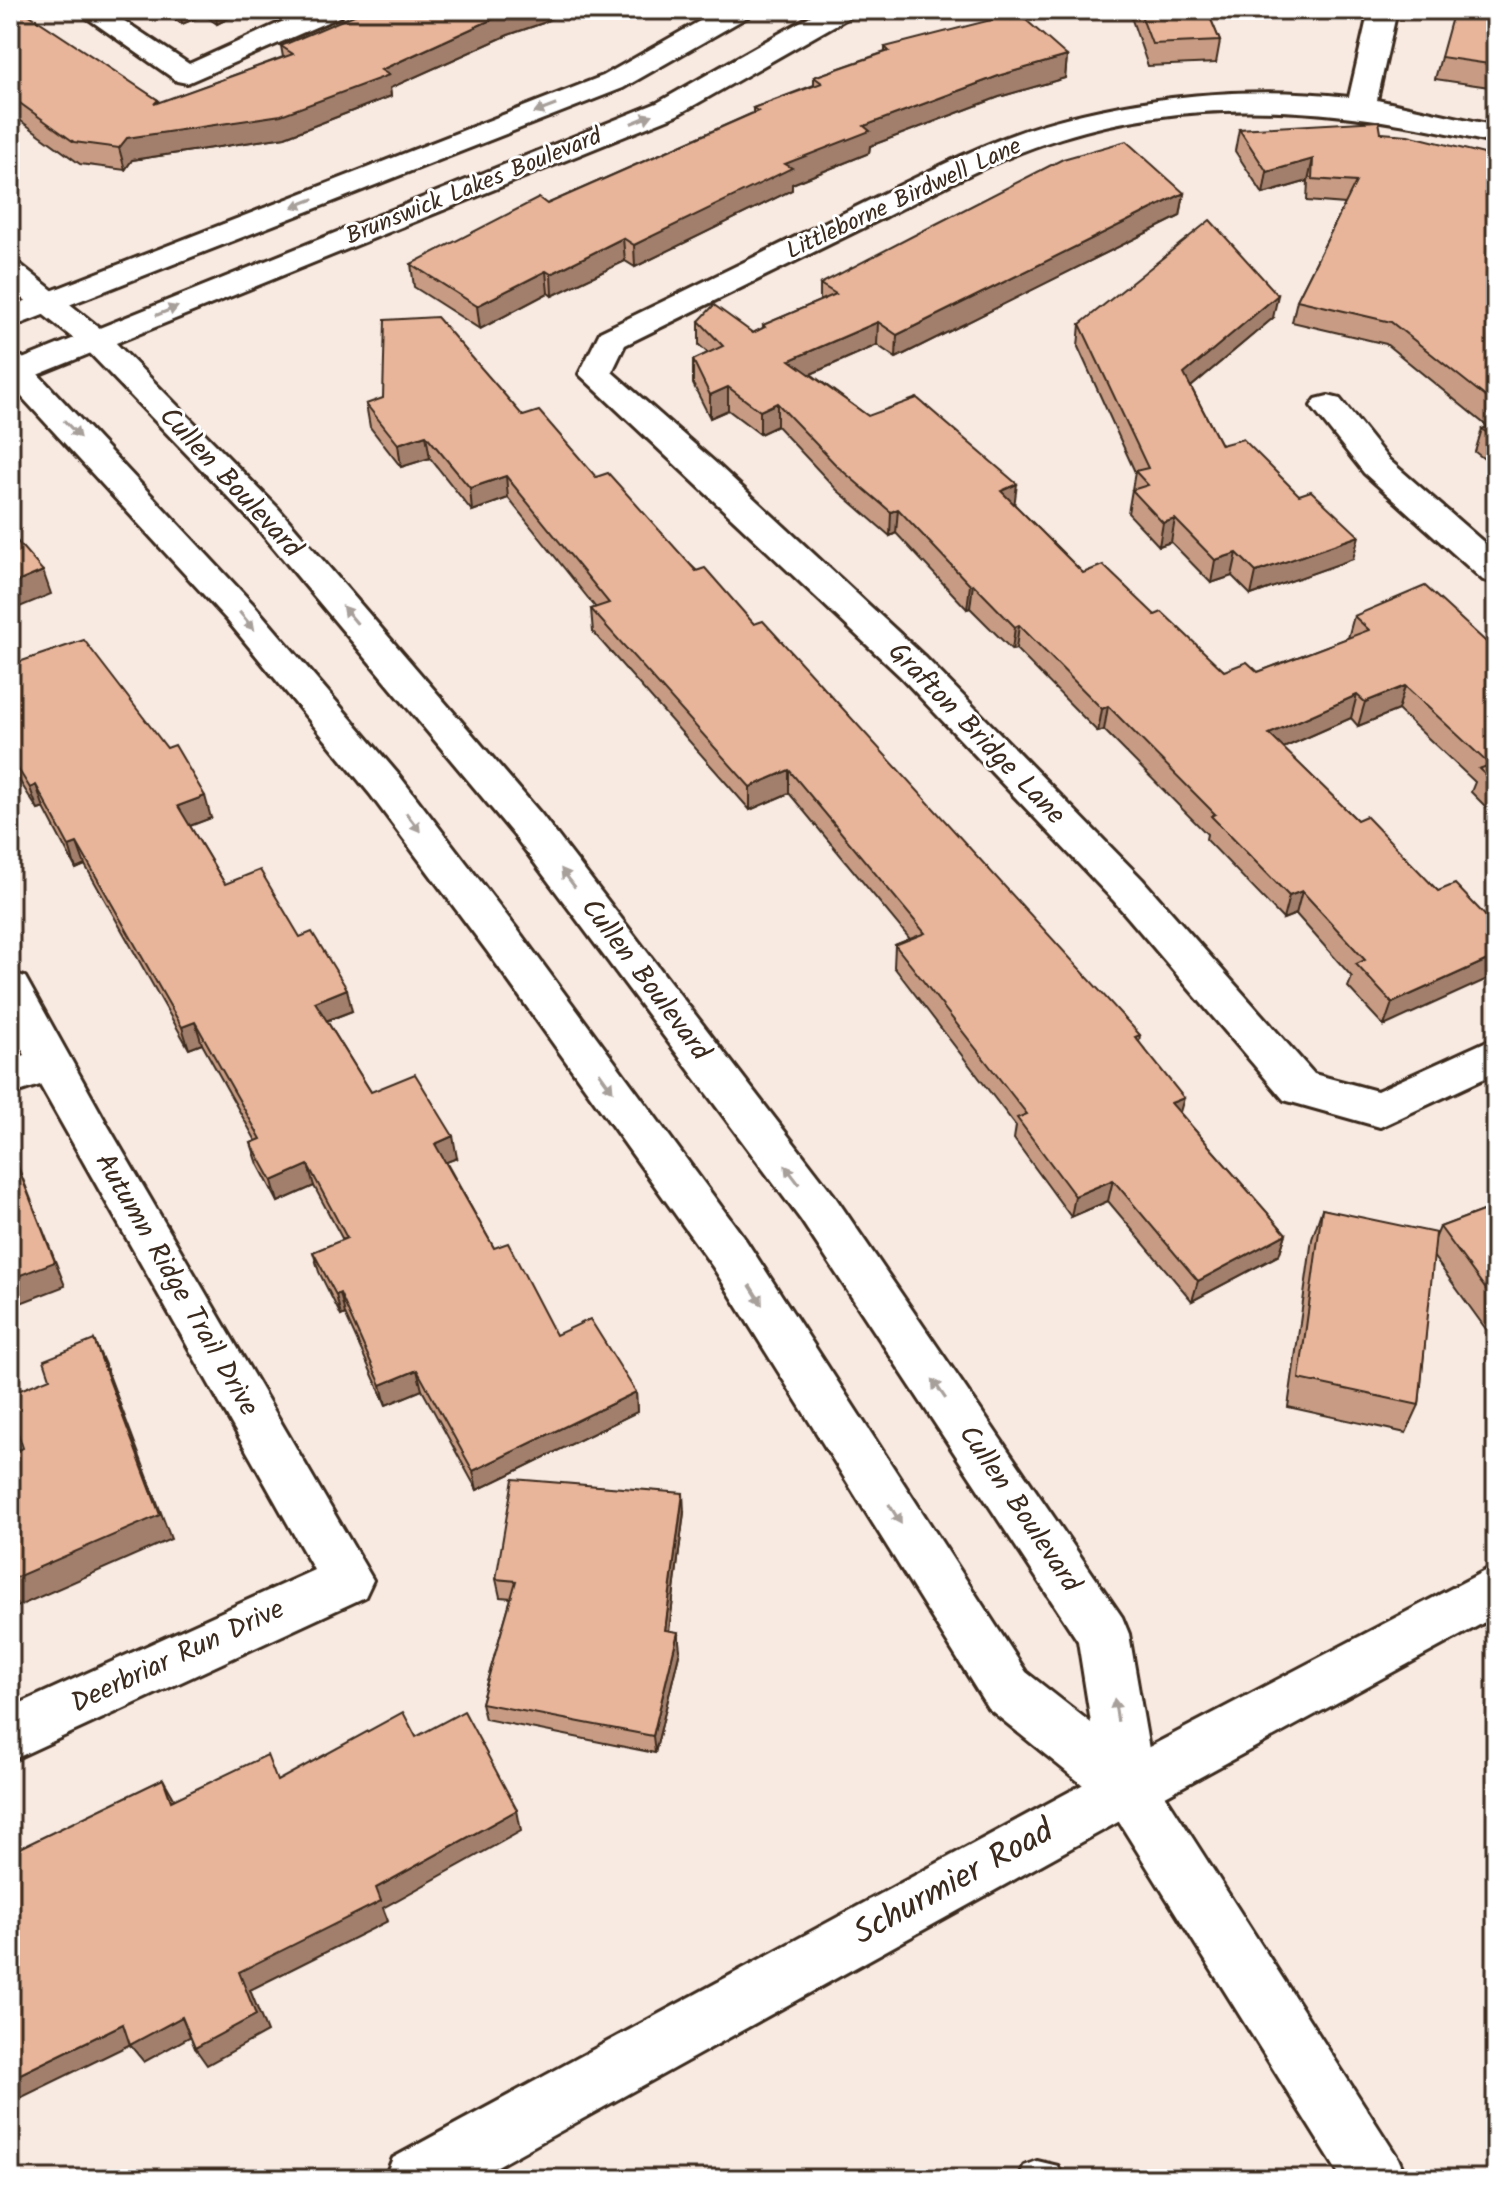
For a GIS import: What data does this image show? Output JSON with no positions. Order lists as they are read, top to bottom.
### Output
{
  "streets": {
    "street": [
      "Brunswick Lakes Boulevard",
      "Littleborne Birdwell Lane",
      "Cullen Boulevard",
      "Grafton Bridge Lane",
      "Autumn Ridge Trail Drive",
      "Deerbriar Run Drive",
      "Schurmier Road"
    ]
  },
  "crossings": [
    ["Brunswick Lakes Boulevard", "Cullen Boulevard"],
    ["Littleborne Birdwell Lane", "Grafton Bridge Lane"],
    ["Cullen Boulevard", "Schurmier Road"],
    ["Autumn Ridge Trail Drive", "Deerbriar Run Drive"]
  ]
}
